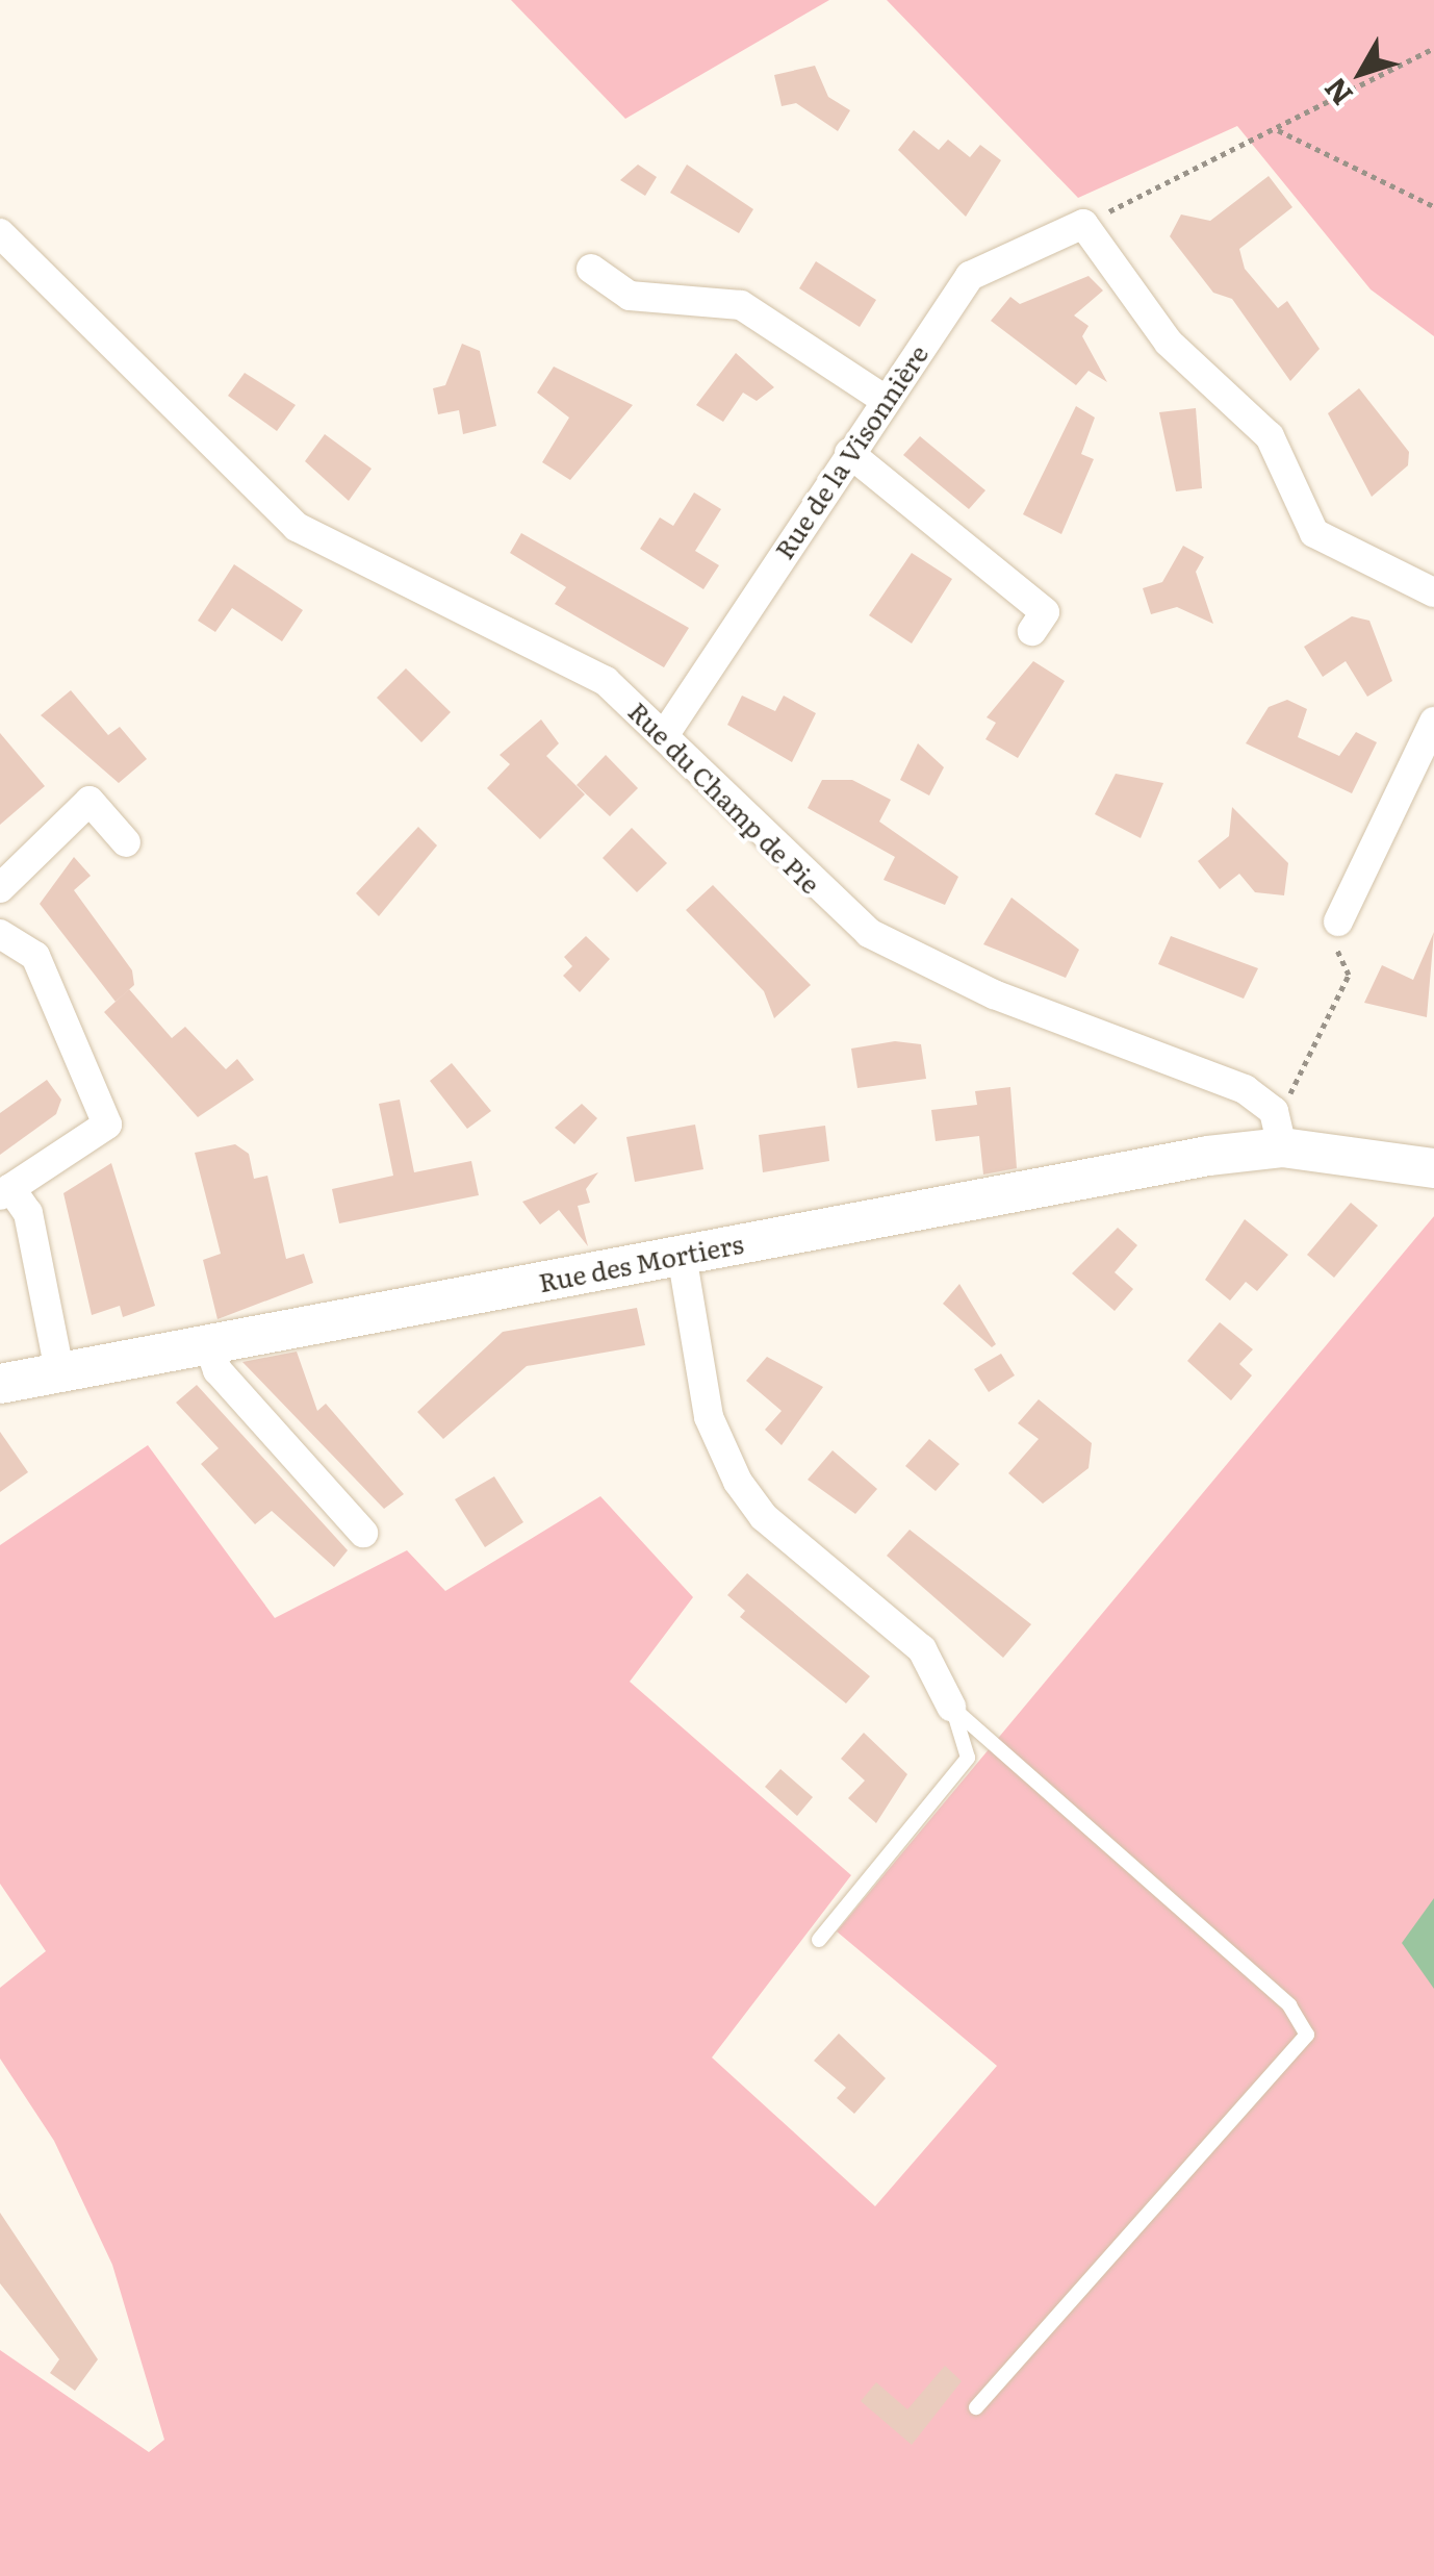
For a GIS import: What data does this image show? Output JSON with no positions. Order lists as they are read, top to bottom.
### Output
{
  "streets": {
    "street": ["Rue de la Visonnière", "Rue du Champ de Pie", "Rue des Mortiers"]
  },
  "crossings": [
    ["Rue de la Visonnière", "Rue du Champ de Pie"],
    ["Rue du Champ de Pie", "Rue des Mortiers"]
  ],
  "north": "bottom left"
}
